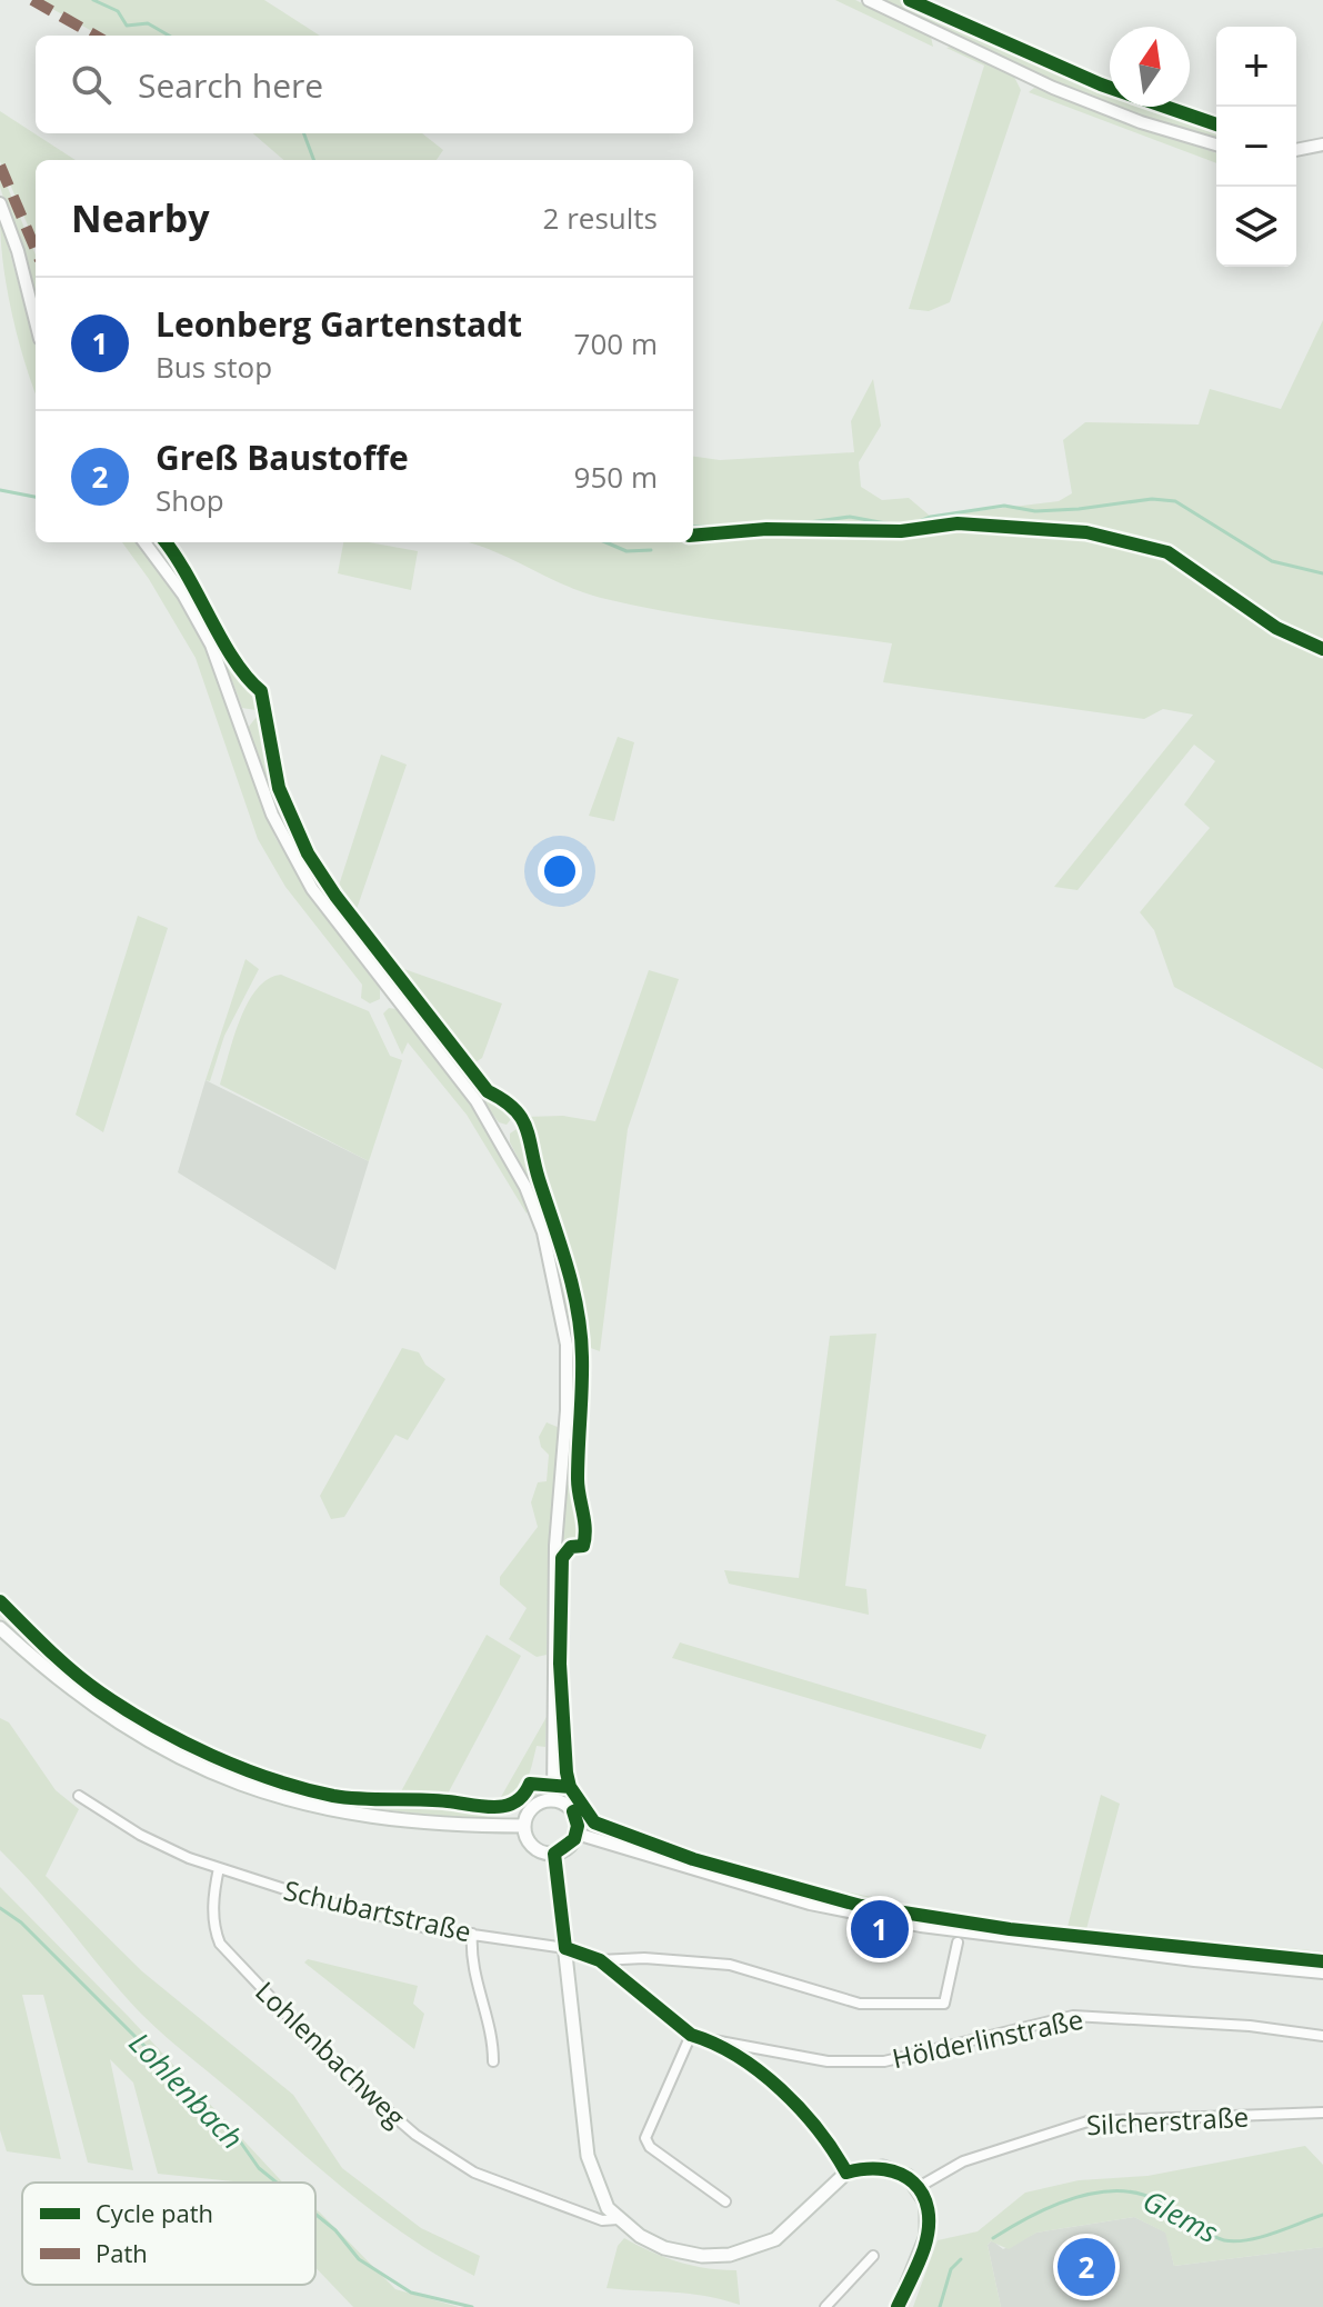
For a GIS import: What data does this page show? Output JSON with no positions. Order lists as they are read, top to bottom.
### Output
{
  "streets": {
    "street": [
      "Schubartstraße",
      "Hölderlinstraße",
      "Lohlenbachweg",
      "Silcherstraße"
    ]
  },
  "crossings": [
    ["Schubartstraße", "Lohlenbachweg"]
  ],
  "water": ["Lohlenbach", "Glems"],
  "legend": ["Cycle path", "Path"],
  "north": "top",
  "page": {
    "map_buttons": ["+", "−"],
    "search": "Search here",
    "heading": ["Nearby", "2 results"],
    "list": [
      {
        "mark": "1",
        "name": "Leonberg Gartenstadt",
        "note": "Bus stop",
        "value": "700 m"
      },
      {
        "mark": "2",
        "name": "Greß Baustoffe",
        "note": "Shop",
        "value": "950 m"
      }
    ],
    "pins": ["1", "2"]
  }
}
